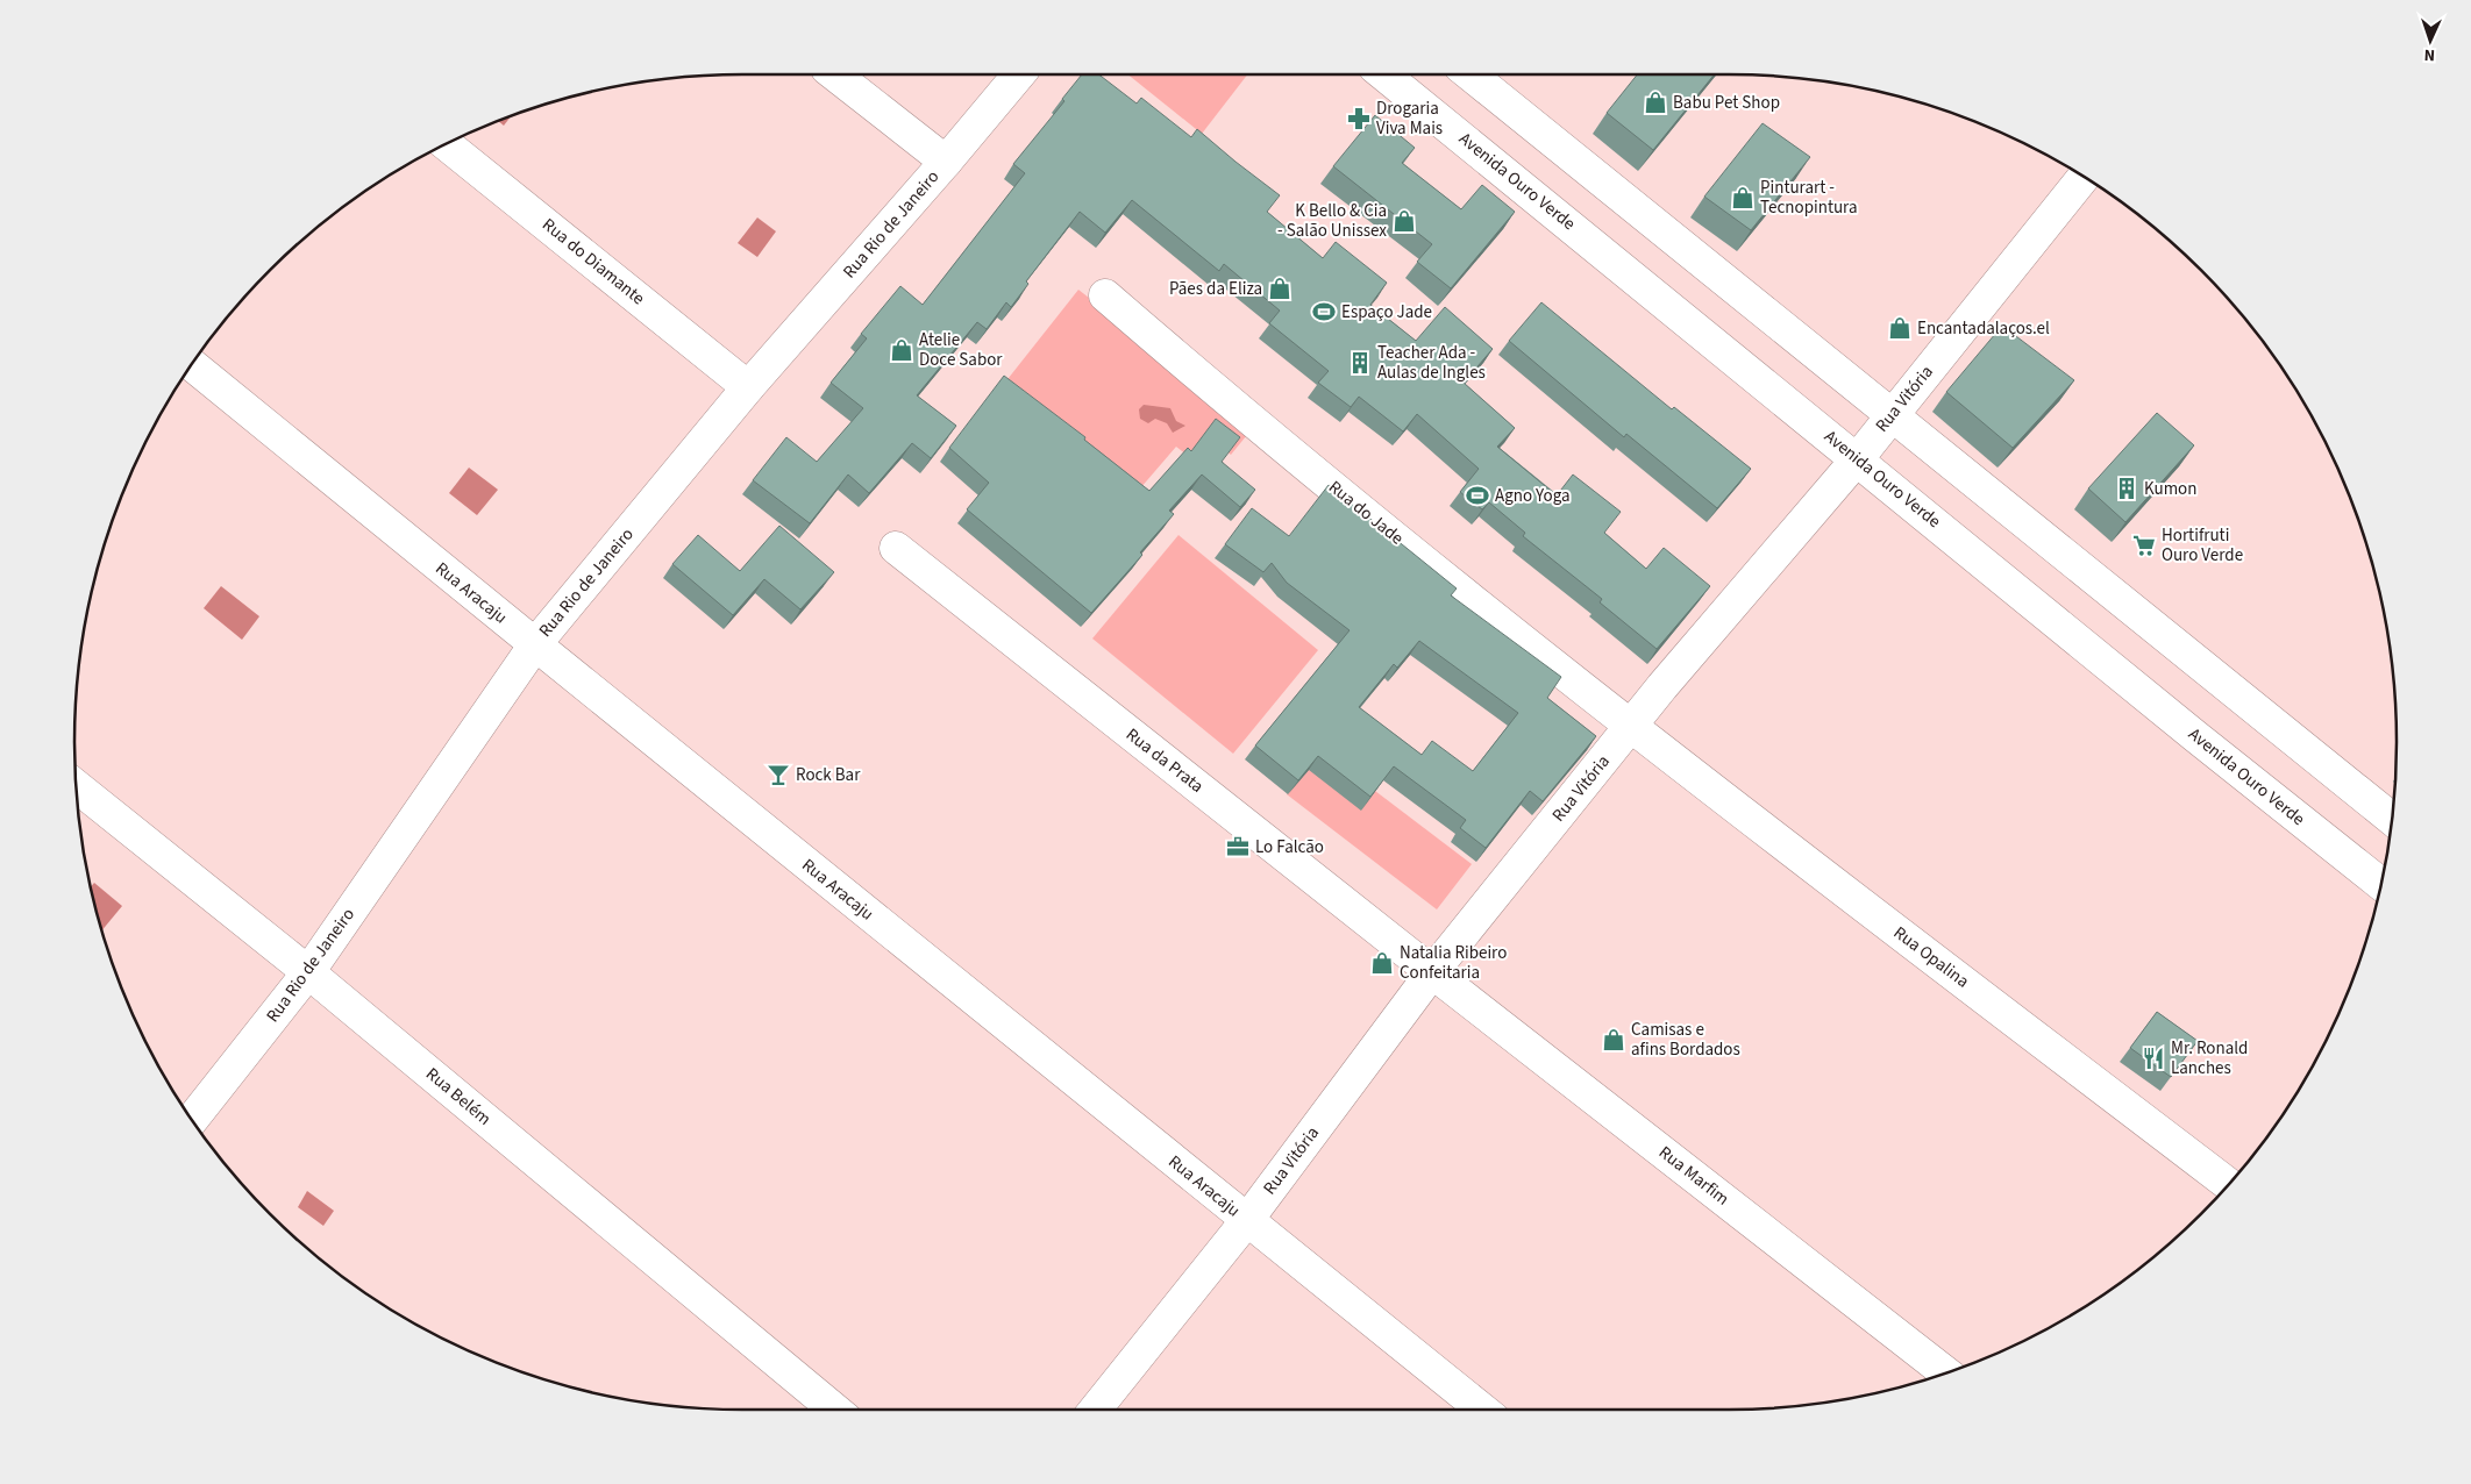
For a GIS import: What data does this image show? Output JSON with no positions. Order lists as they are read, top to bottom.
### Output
{
  "streets": {
    "street": [
      "Avenida Ouro Verde",
      "Rua Rio de Janeiro",
      "Rua do Diamante",
      "Rua Vitória",
      "Rua do Jade",
      "Rua Aracaju",
      "Rua da Prata",
      "Rua Opalina",
      "Rua Belém",
      "Rua Marfim"
    ]
  },
  "crossings": [
    ["Avenida Ouro Verde", "Rua Vitória"],
    ["Rua Rio de Janeiro", "Rua do Diamante"],
    ["Rua Rio de Janeiro", "Rua Aracaju"],
    ["Rua Rio de Janeiro", "Rua Belém"],
    ["Rua Vitória", "Rua do Jade"],
    ["Rua Vitória", "Rua Aracaju"],
    ["Rua Vitória", "Rua da Prata"],
    ["Rua Vitória", "Rua Opalina"],
    ["Rua Vitória", "Rua Marfim"],
    ["Rua do Jade", "Rua Opalina"],
    ["Rua da Prata", "Rua Marfim"]
  ],
  "places": {
    "shop": [
      "Babu Pet Shop",
      "Pinturart - Tecnopintura",
      "K Bello & Cia - Salão Unissex",
      "Pães da Eliza",
      "Encantadalaços.el",
      "Atelie Doce Sabor",
      "Natalia Ribeiro Confeitaria",
      "Camisas e afins Bordados"
    ],
    "pharmacy": ["Drogaria Viva Mais"],
    "sports": ["Espaço Jade", "Agno Yoga"],
    "building": ["Teacher Ada - Aulas de Ingles", "Kumon"],
    "supermarket": ["Hortifruti Ouro Verde"],
    "bar": ["Rock Bar"],
    "office": ["Lo Falcão"],
    "restaurant": ["Mr. Ronald Lanches"]
  },
  "north": "bottom"
}
